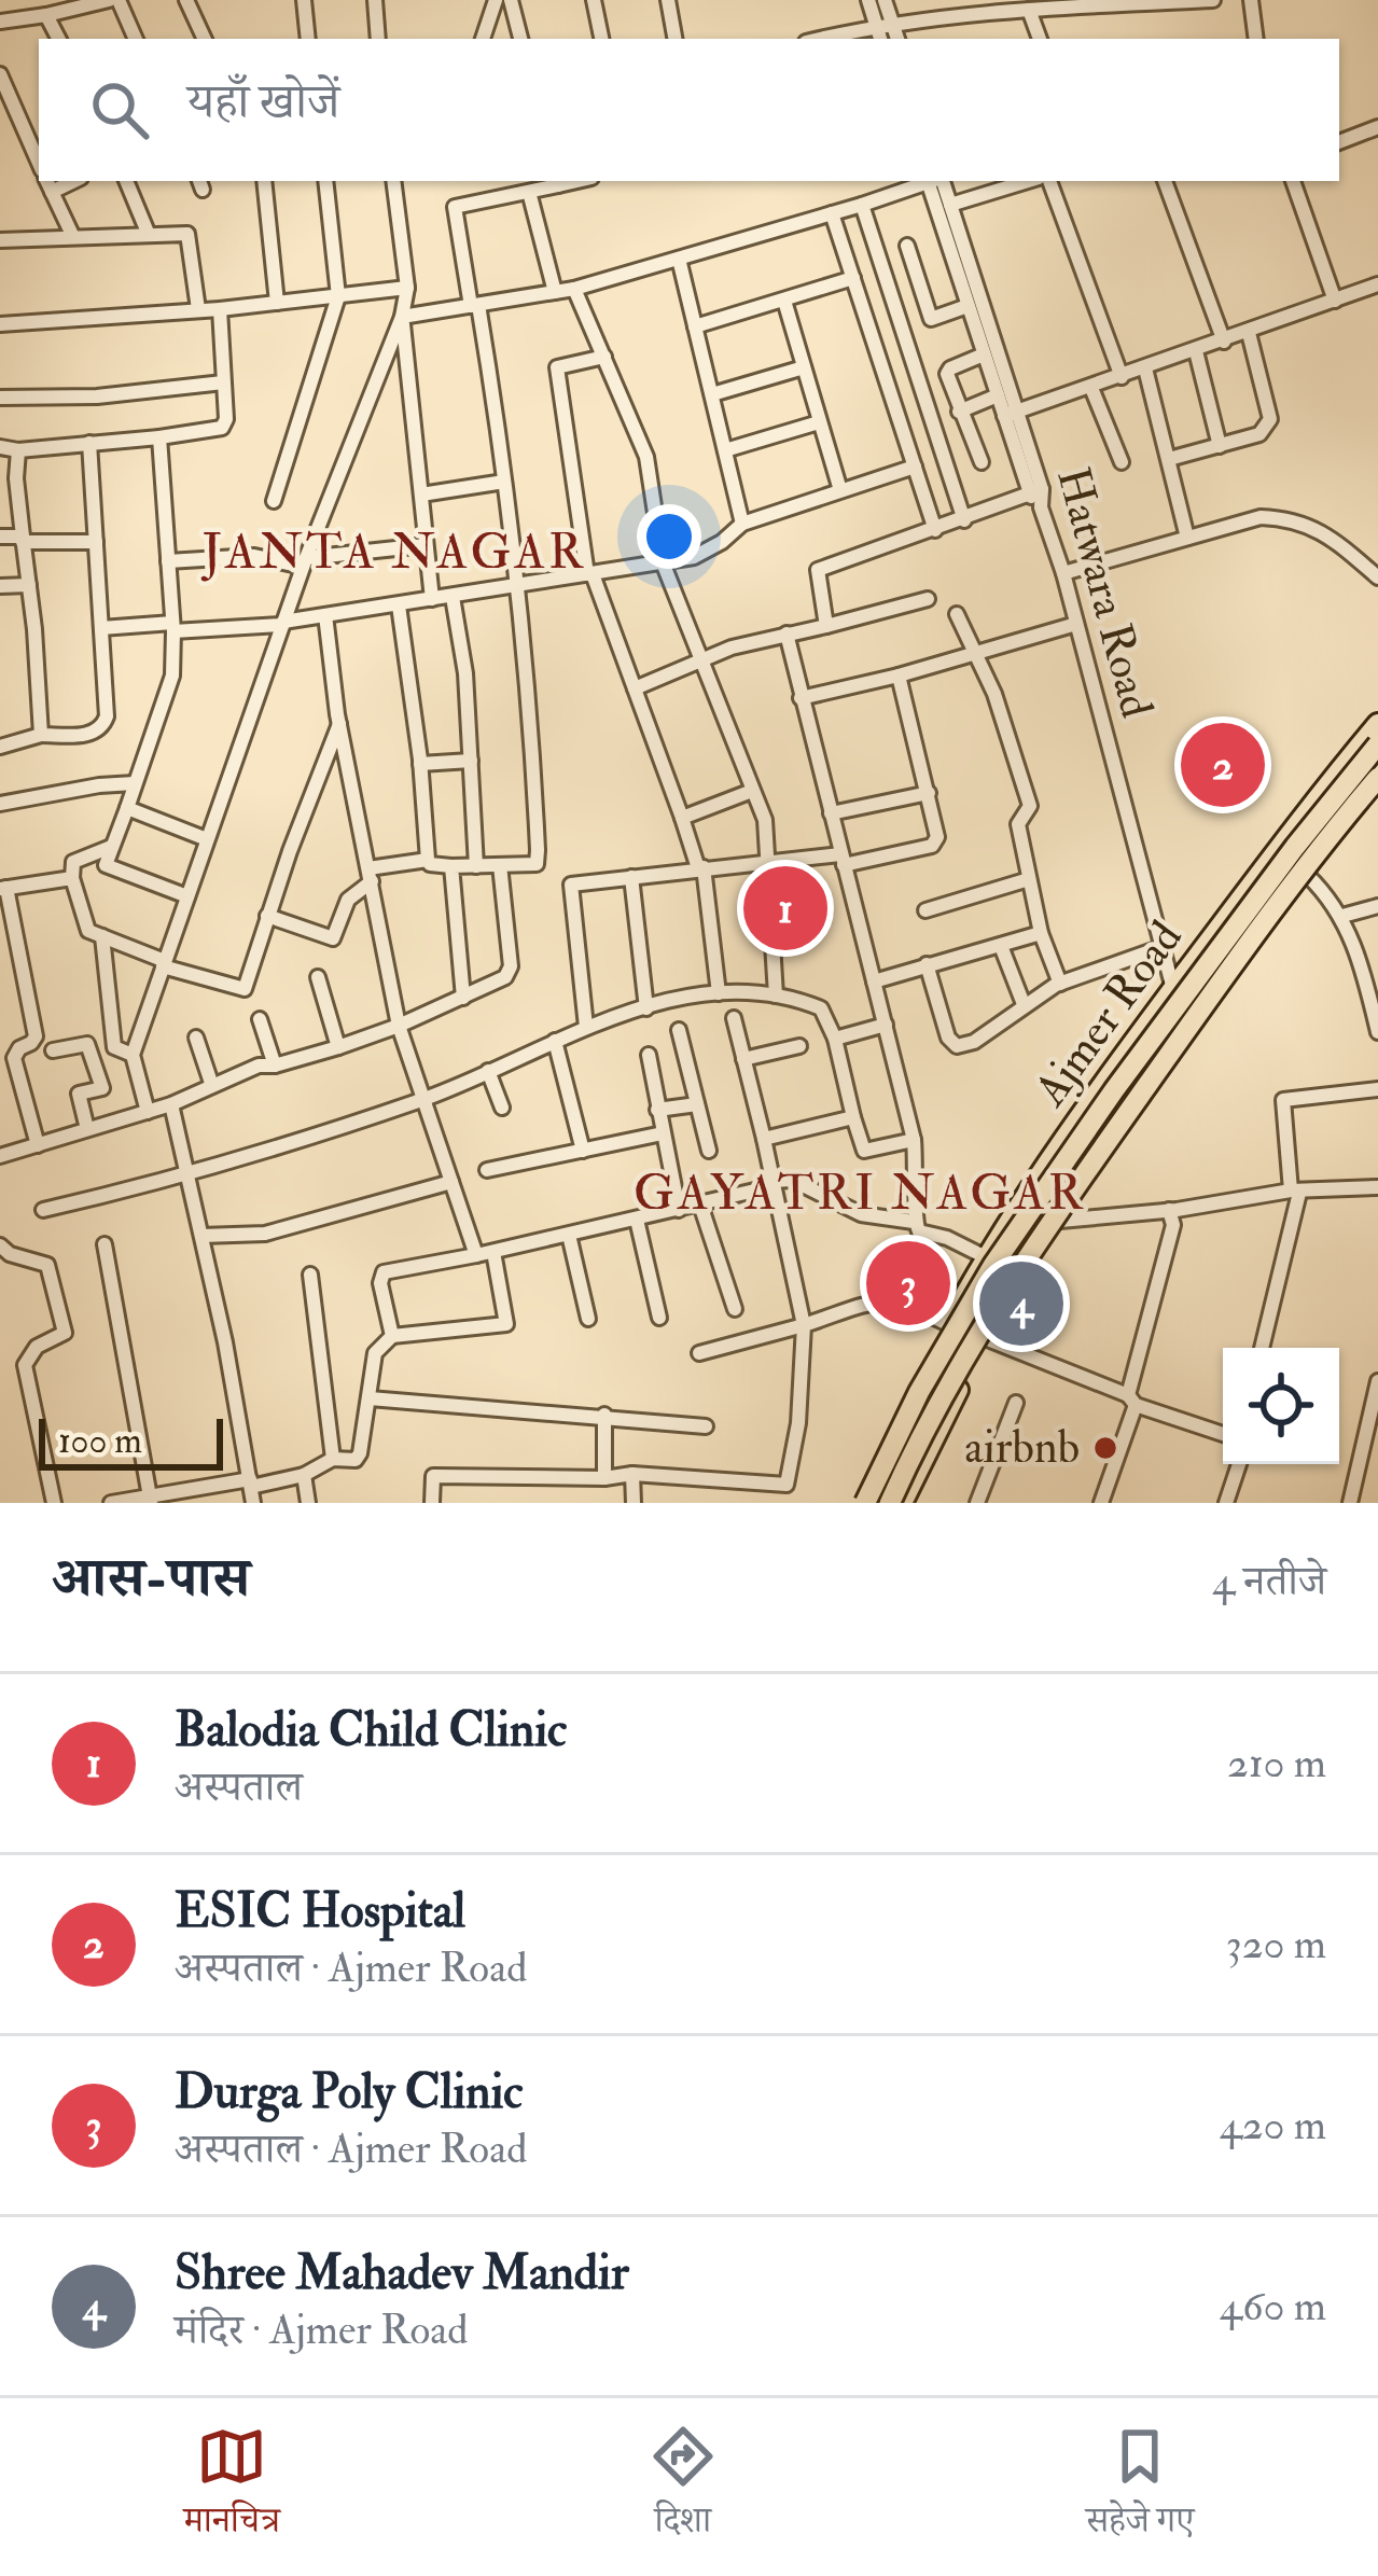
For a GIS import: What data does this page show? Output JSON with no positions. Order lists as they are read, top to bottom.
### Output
{
  "streets": {
    "highway": ["Ajmer Road"],
    "street": ["Hatwara Road"]
  },
  "crossings": [
    ["Hatwara Road", "Ajmer Road"]
  ],
  "districts": ["JANTA NAGAR", "GAYATRI NAGAR"],
  "places": ["airbnb"],
  "scale_bar": "100 m",
  "page": {
    "search": "यहाँ खोजें",
    "pins": [
      "2",
      "1",
      "3",
      "4"
    ],
    "scale": "100 m",
    "heading": ["आस-पास", "4 नतीजे"],
    "list": [
      {
        "mark": "1",
        "name": "Balodia Child Clinic",
        "note": "अस्पताल",
        "value": "210 m"
      },
      {
        "mark": "2",
        "name": "ESIC Hospital",
        "note": "अस्पताल · Ajmer Road",
        "value": "320 m"
      },
      {
        "mark": "3",
        "name": "Durga Poly Clinic",
        "note": "अस्पताल · Ajmer Road",
        "value": "420 m"
      },
      {
        "mark": "4",
        "name": "Shree Mahadev Mandir",
        "note": "मंदिर · Ajmer Road",
        "value": "460 m"
      }
    ],
    "nav": ["मानचित्र", "दिशा", "सहेजे गए"]
  }
}
